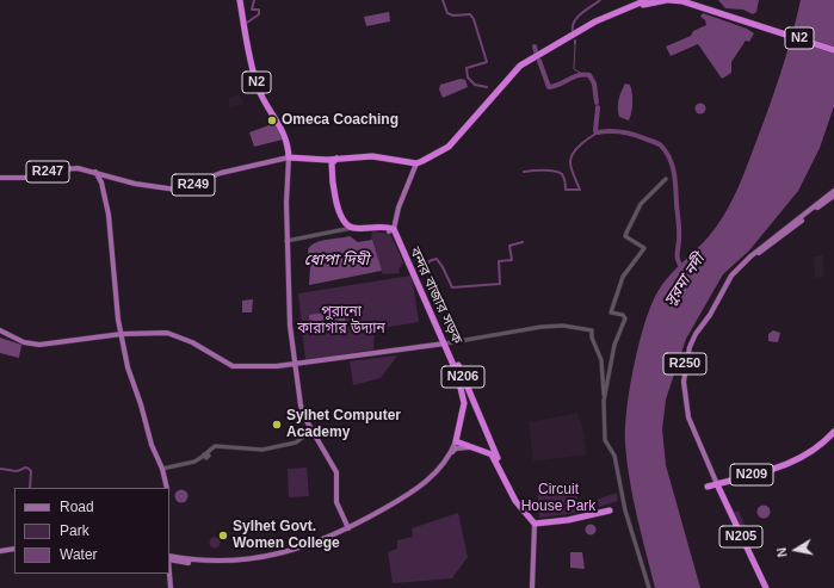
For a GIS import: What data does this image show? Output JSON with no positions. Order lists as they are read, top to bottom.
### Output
{
  "streets": {
    "highway": [
      "N2",
      "বন্দর বাজার সড়ক",
      "N206",
      "N209",
      "N205"
    ],
    "main road": ["R247", "R249", "R250"]
  },
  "crossings": [
    ["N2", "R249"],
    ["R247", "R249"],
    ["বন্দর বাজার সড়ক", "N206"],
    ["R250", "N209"],
    ["R250", "N205"],
    ["N209", "N205"]
  ],
  "water": ["ধোপা দিঘী", "সুরমা নদী"],
  "parks": ["পুরানো কারাগার উদ্যান", "Circuit House Park"],
  "places": ["Omeca Coaching", "Sylhet Computer Academy", "Sylhet Govt. Women College"],
  "legend": ["Road", "Park", "Water"],
  "north": "left"
}
